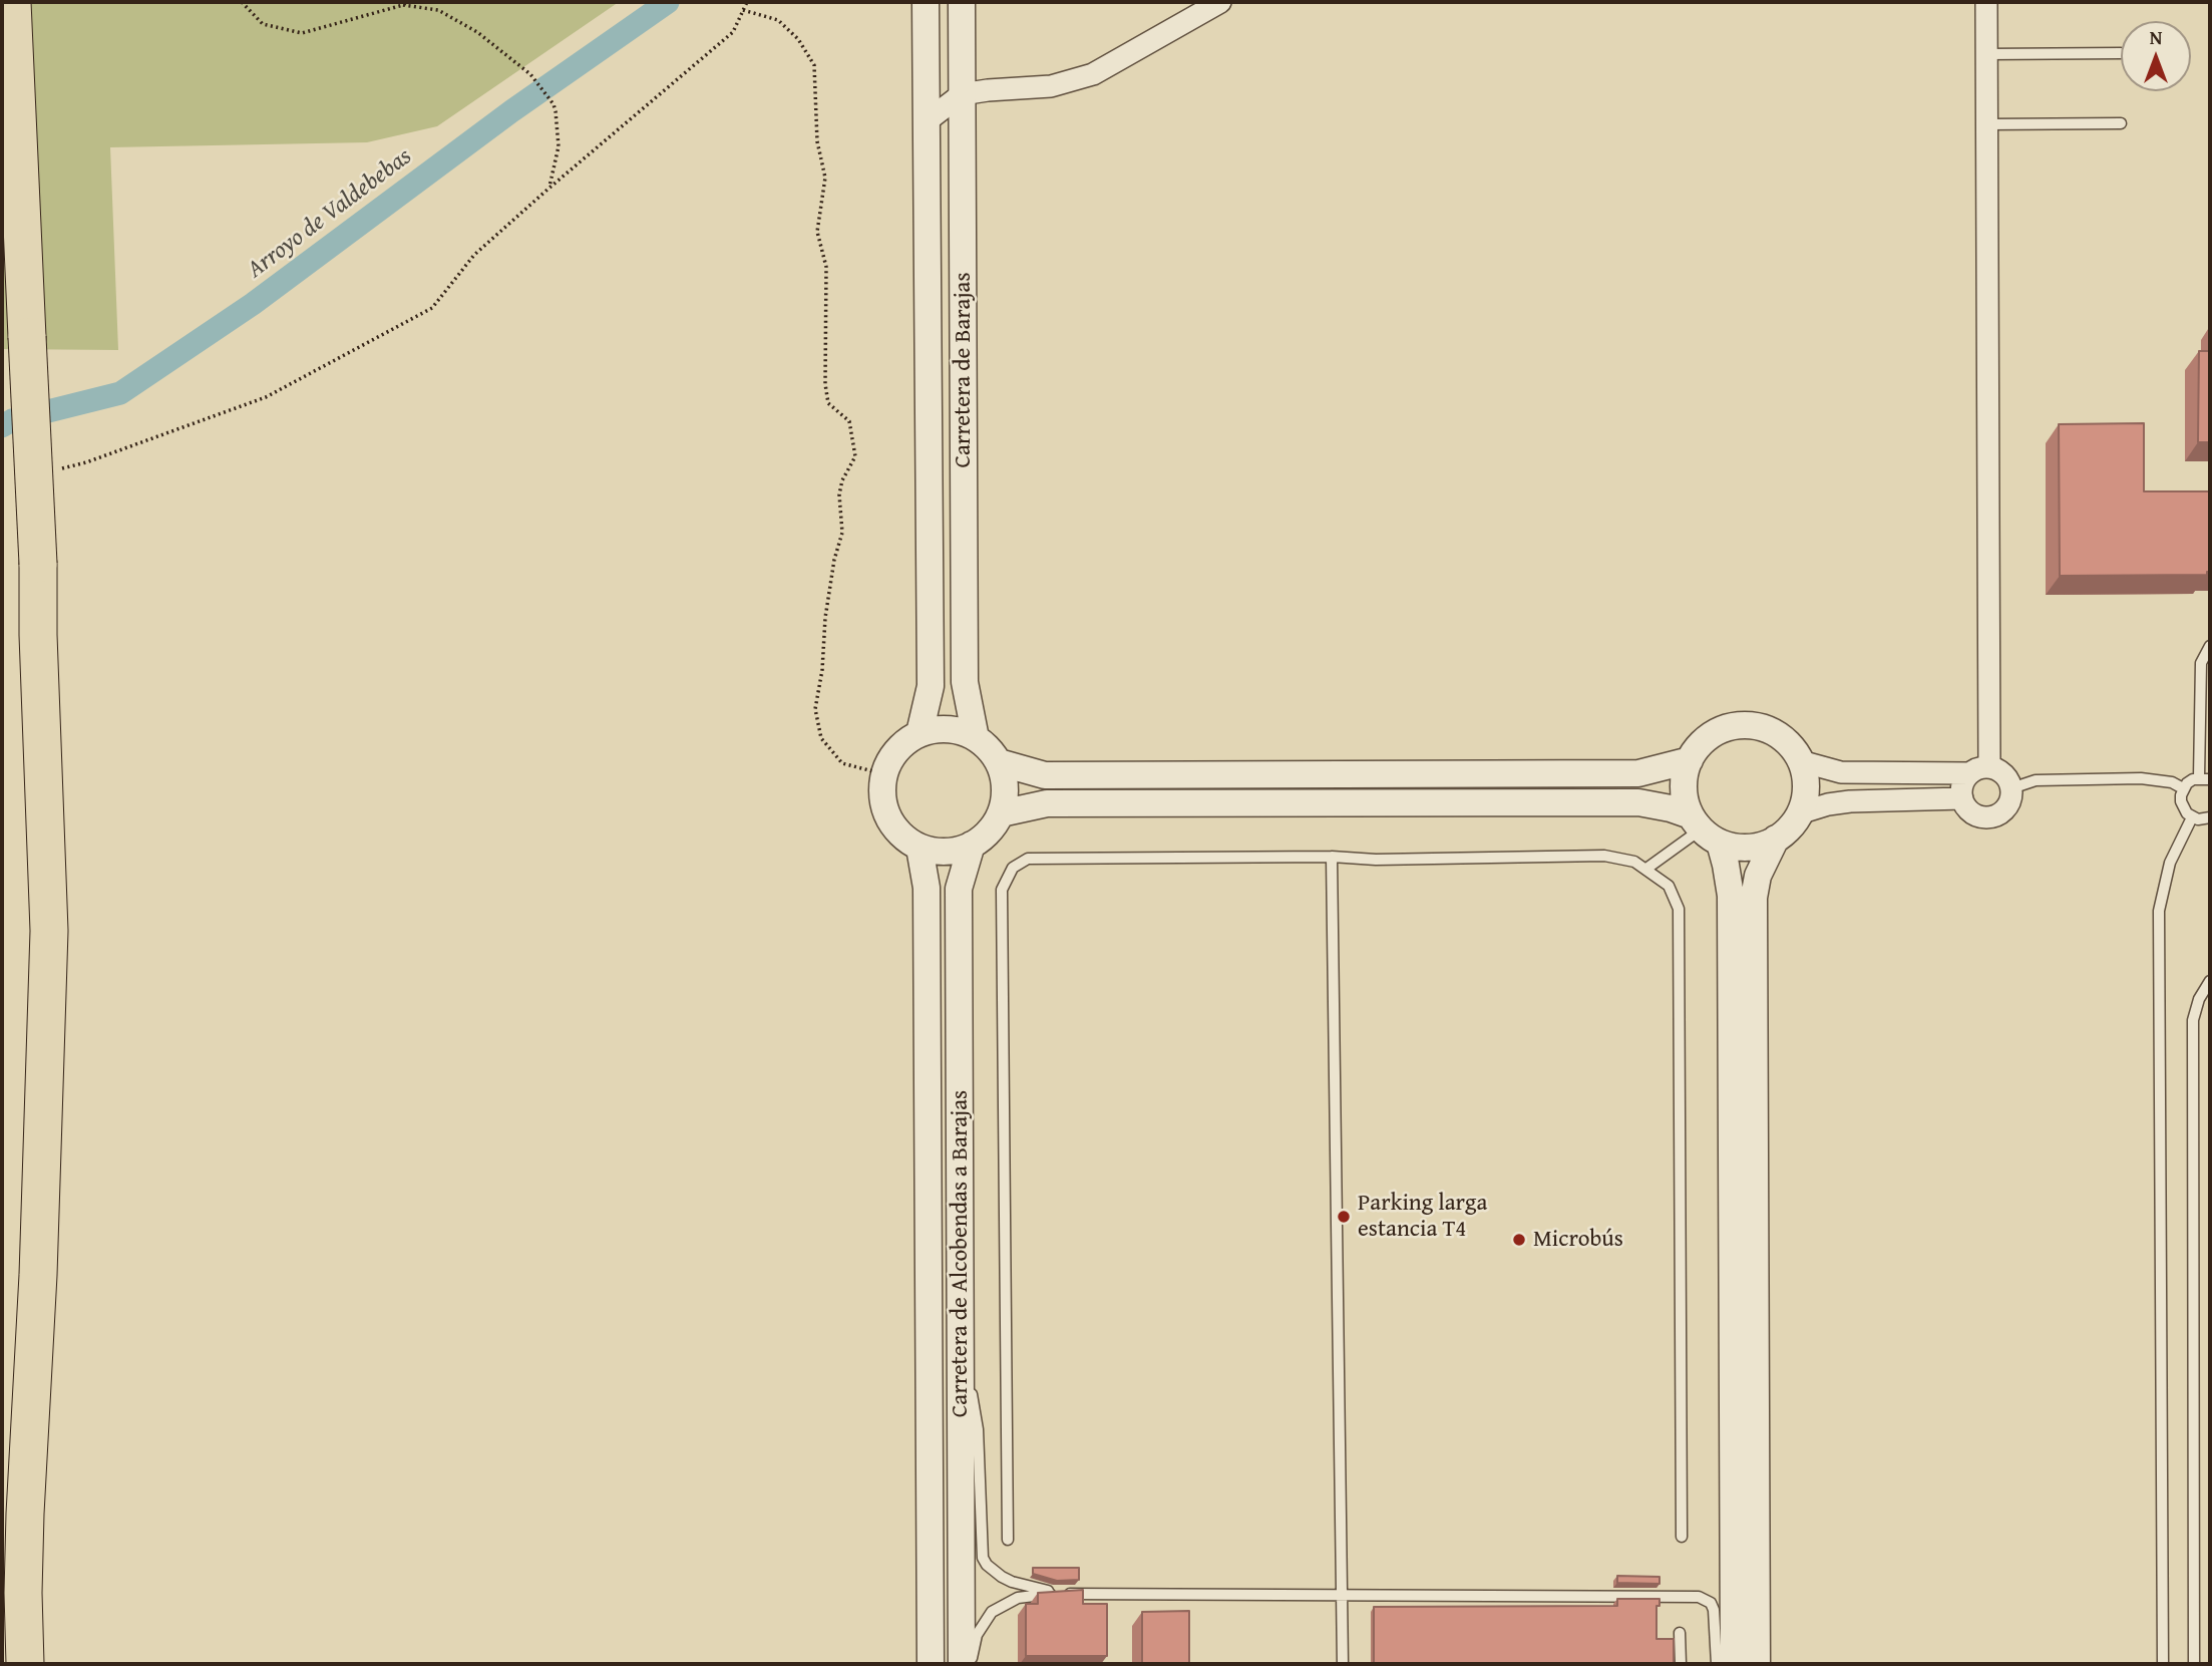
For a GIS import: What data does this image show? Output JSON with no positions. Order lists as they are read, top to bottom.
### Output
{
  "streets": {
    "street": ["Carretera de Barajas", "Carretera de Alcobendas a Barajas"]
  },
  "crossings": [
    ["Carretera de Barajas", "Carretera de Alcobendas a Barajas"]
  ],
  "water": ["Arroyo de Valdebebas"],
  "places": ["Parking larga estancia T4", "Microbús"],
  "north": "top"
}
